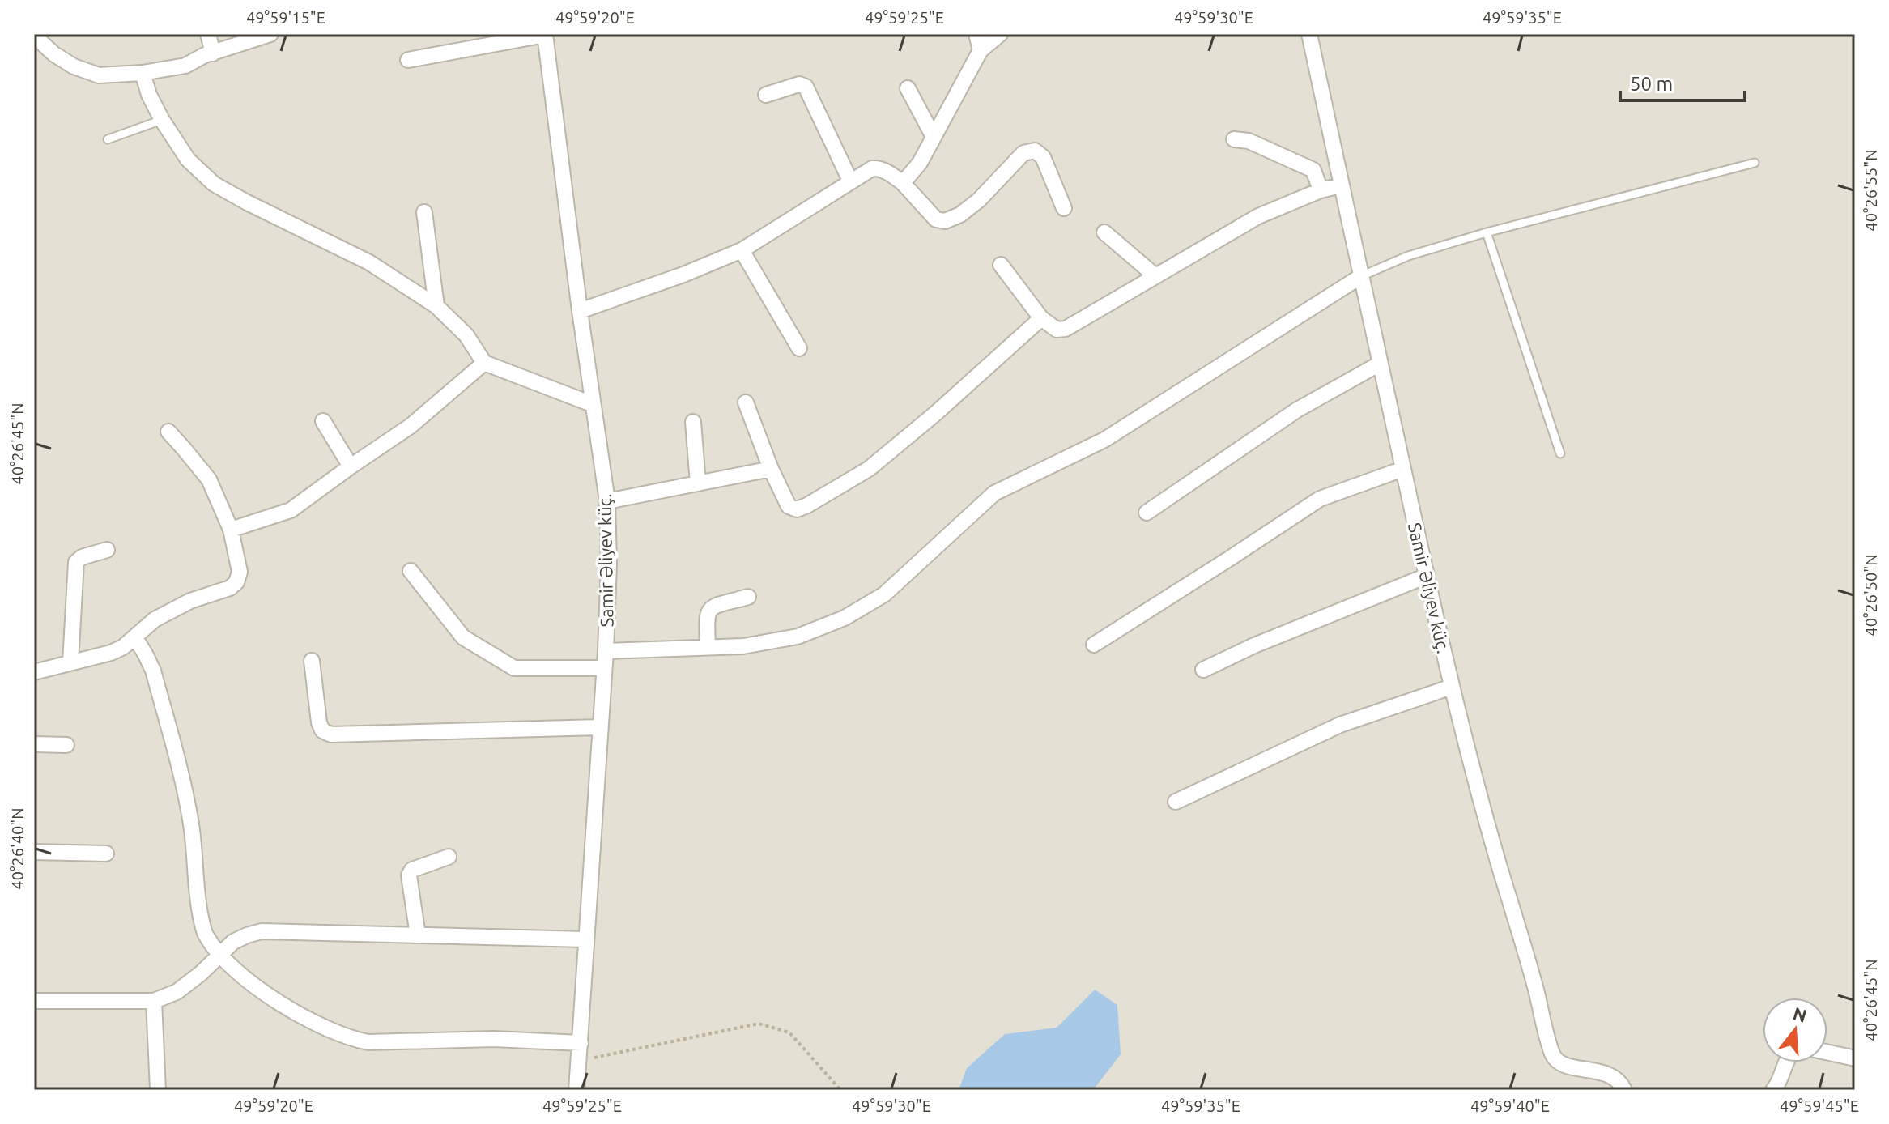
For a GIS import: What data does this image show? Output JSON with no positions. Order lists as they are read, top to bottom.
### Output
{
  "streets": {
    "street": ["Samir Əliyev küç."]
  },
  "scale_bar": "50 m",
  "north": "top",
  "coordinates": [
    "49°59'15\"E",
    "49°59'20\"E",
    "49°59'25\"E",
    "49°59'30\"E",
    "49°59'35\"E",
    "40°26'55\"N",
    "40°26'45\"N",
    "40°26'50\"N",
    "40°26'40\"N",
    "49°59'40\"E",
    "49°59'45\"E"
  ]
}
